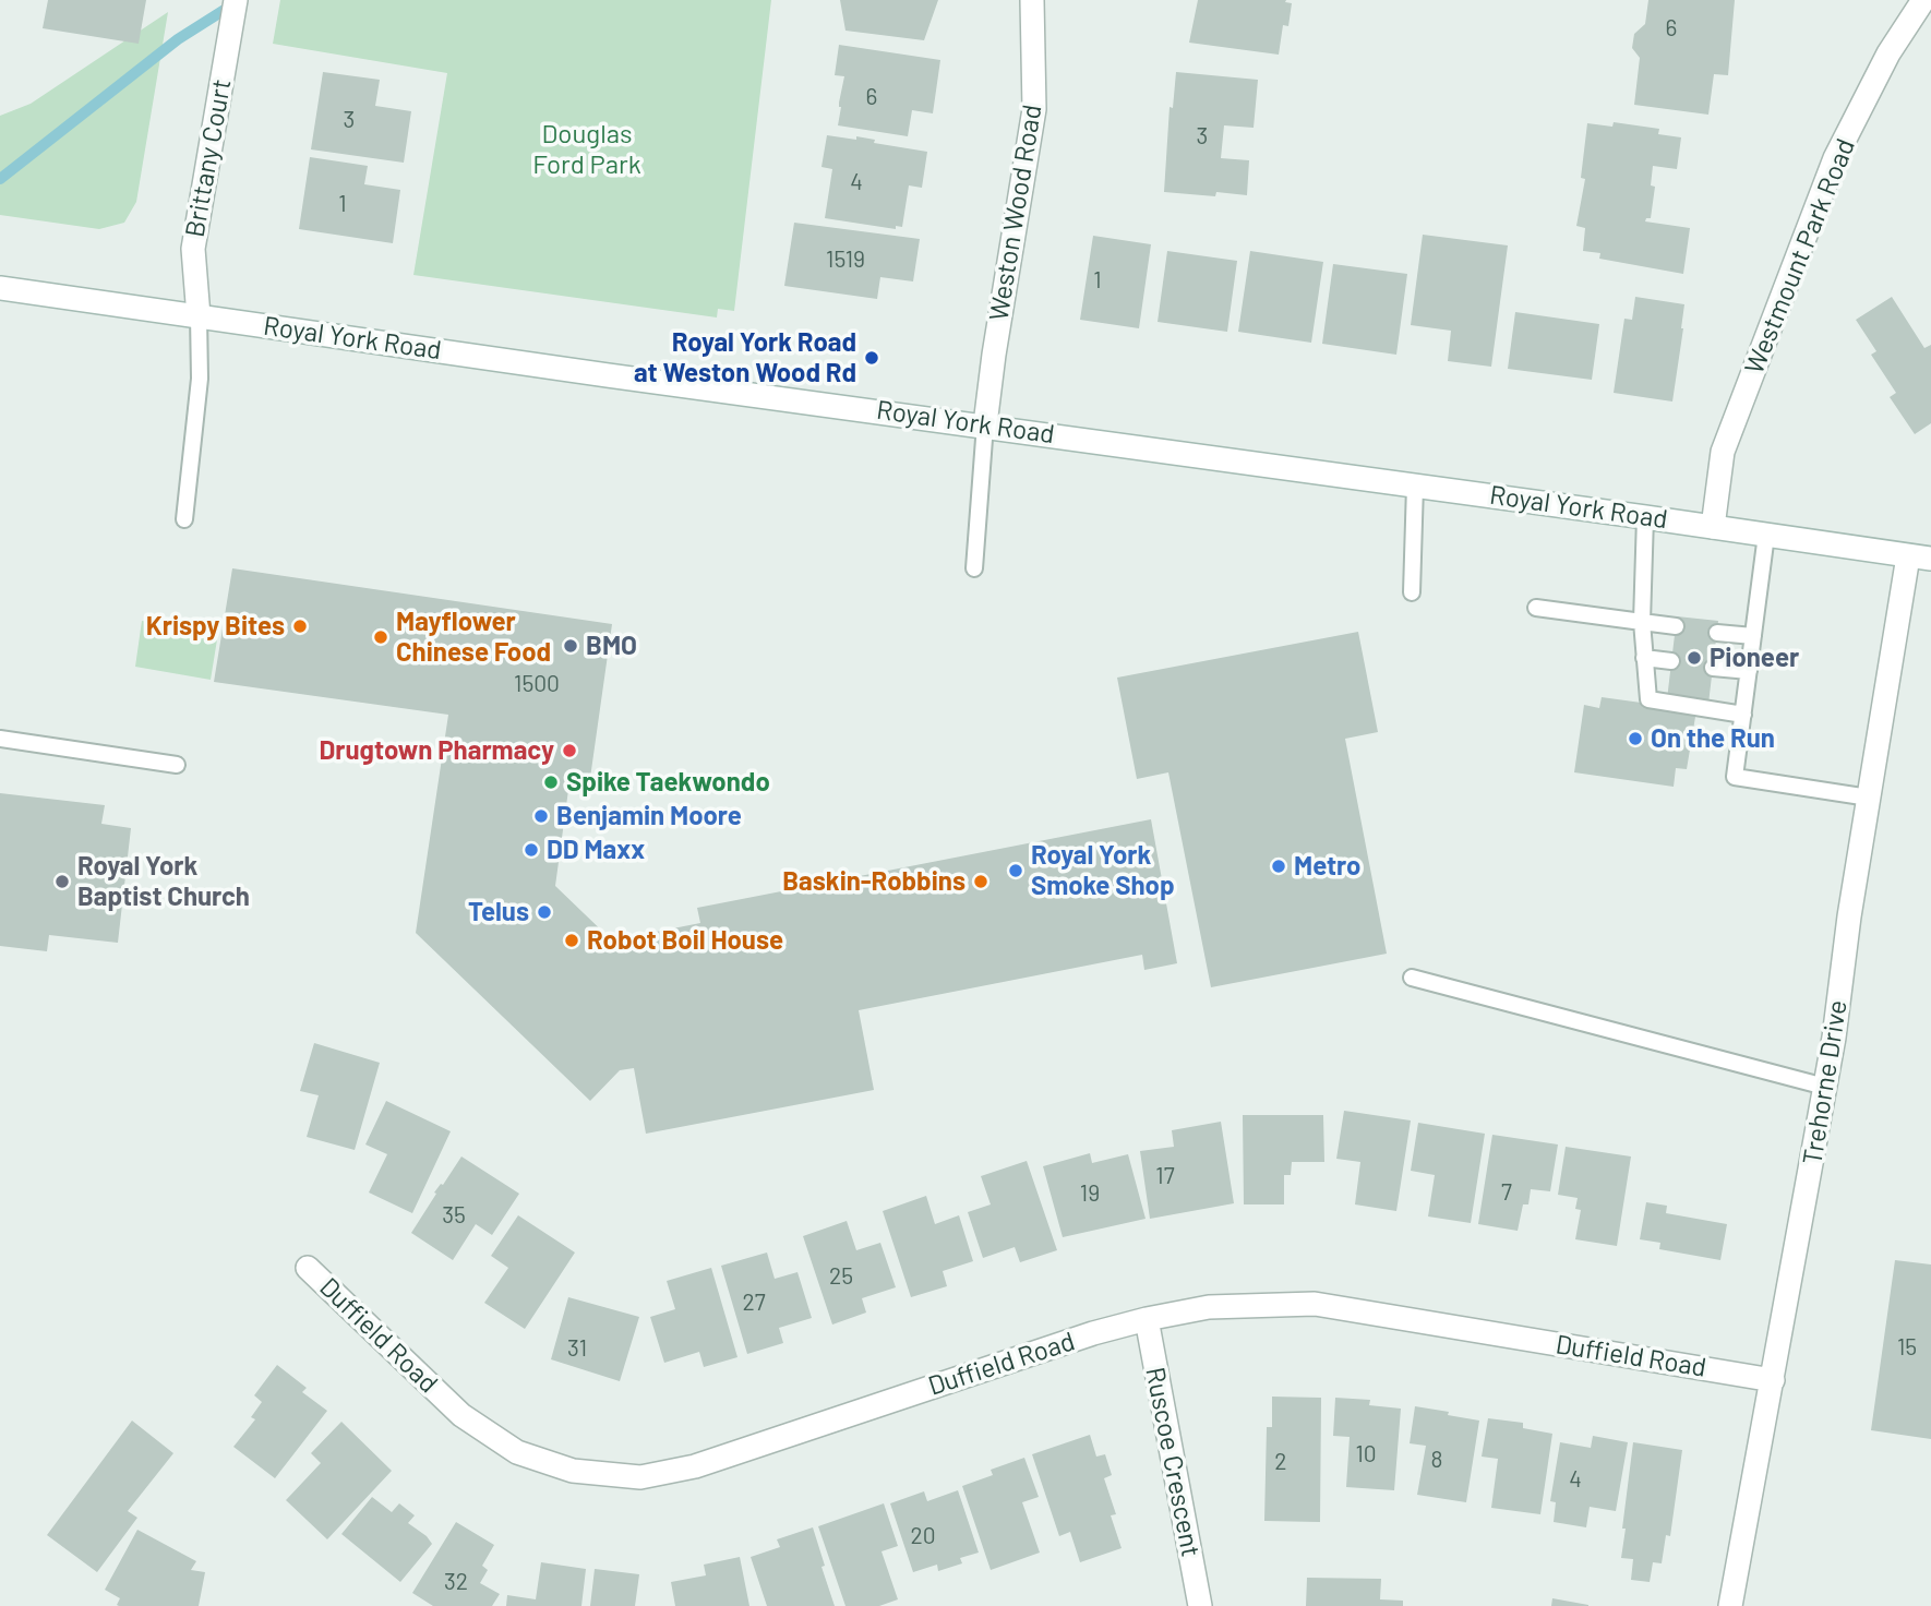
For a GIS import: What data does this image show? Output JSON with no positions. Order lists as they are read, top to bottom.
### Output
{
  "streets": {
    "street": [
      "Brittany Court",
      "Weston Wood Road",
      "Westmount Park Road",
      "Royal York Road",
      "Trehorne Drive",
      "Duffield Road",
      "Ruscoe Crescent"
    ]
  },
  "crossings": [
    ["Brittany Court", "Royal York Road"],
    ["Weston Wood Road", "Royal York Road"],
    ["Westmount Park Road", "Royal York Road"],
    ["Royal York Road", "Trehorne Drive"],
    ["Trehorne Drive", "Duffield Road"],
    ["Duffield Road", "Ruscoe Crescent"]
  ],
  "parks": ["Douglas Ford Park"],
  "places": [
    "Royal York Road at Weston Wood Rd",
    "Krispy Bites",
    "Mayflower Chinese Food",
    "BMO",
    "Pioneer",
    "On the Run",
    "Drugtown Pharmacy",
    "Spike Taekwondo",
    "Benjamin Moore",
    "DD Maxx",
    "Metro",
    "Royal York Smoke Shop",
    "Royal York Baptist Church",
    "Baskin-Robbins",
    "Telus",
    "Robot Boil House"
  ],
  "house_numbers": [
    "6",
    "6",
    "3",
    "3",
    "4",
    "1",
    "1519",
    "1",
    "1500",
    "17",
    "7",
    "19",
    "35",
    "25",
    "27",
    "15",
    "31",
    "10",
    "8",
    "2",
    "4",
    "20",
    "32"
  ]
}
